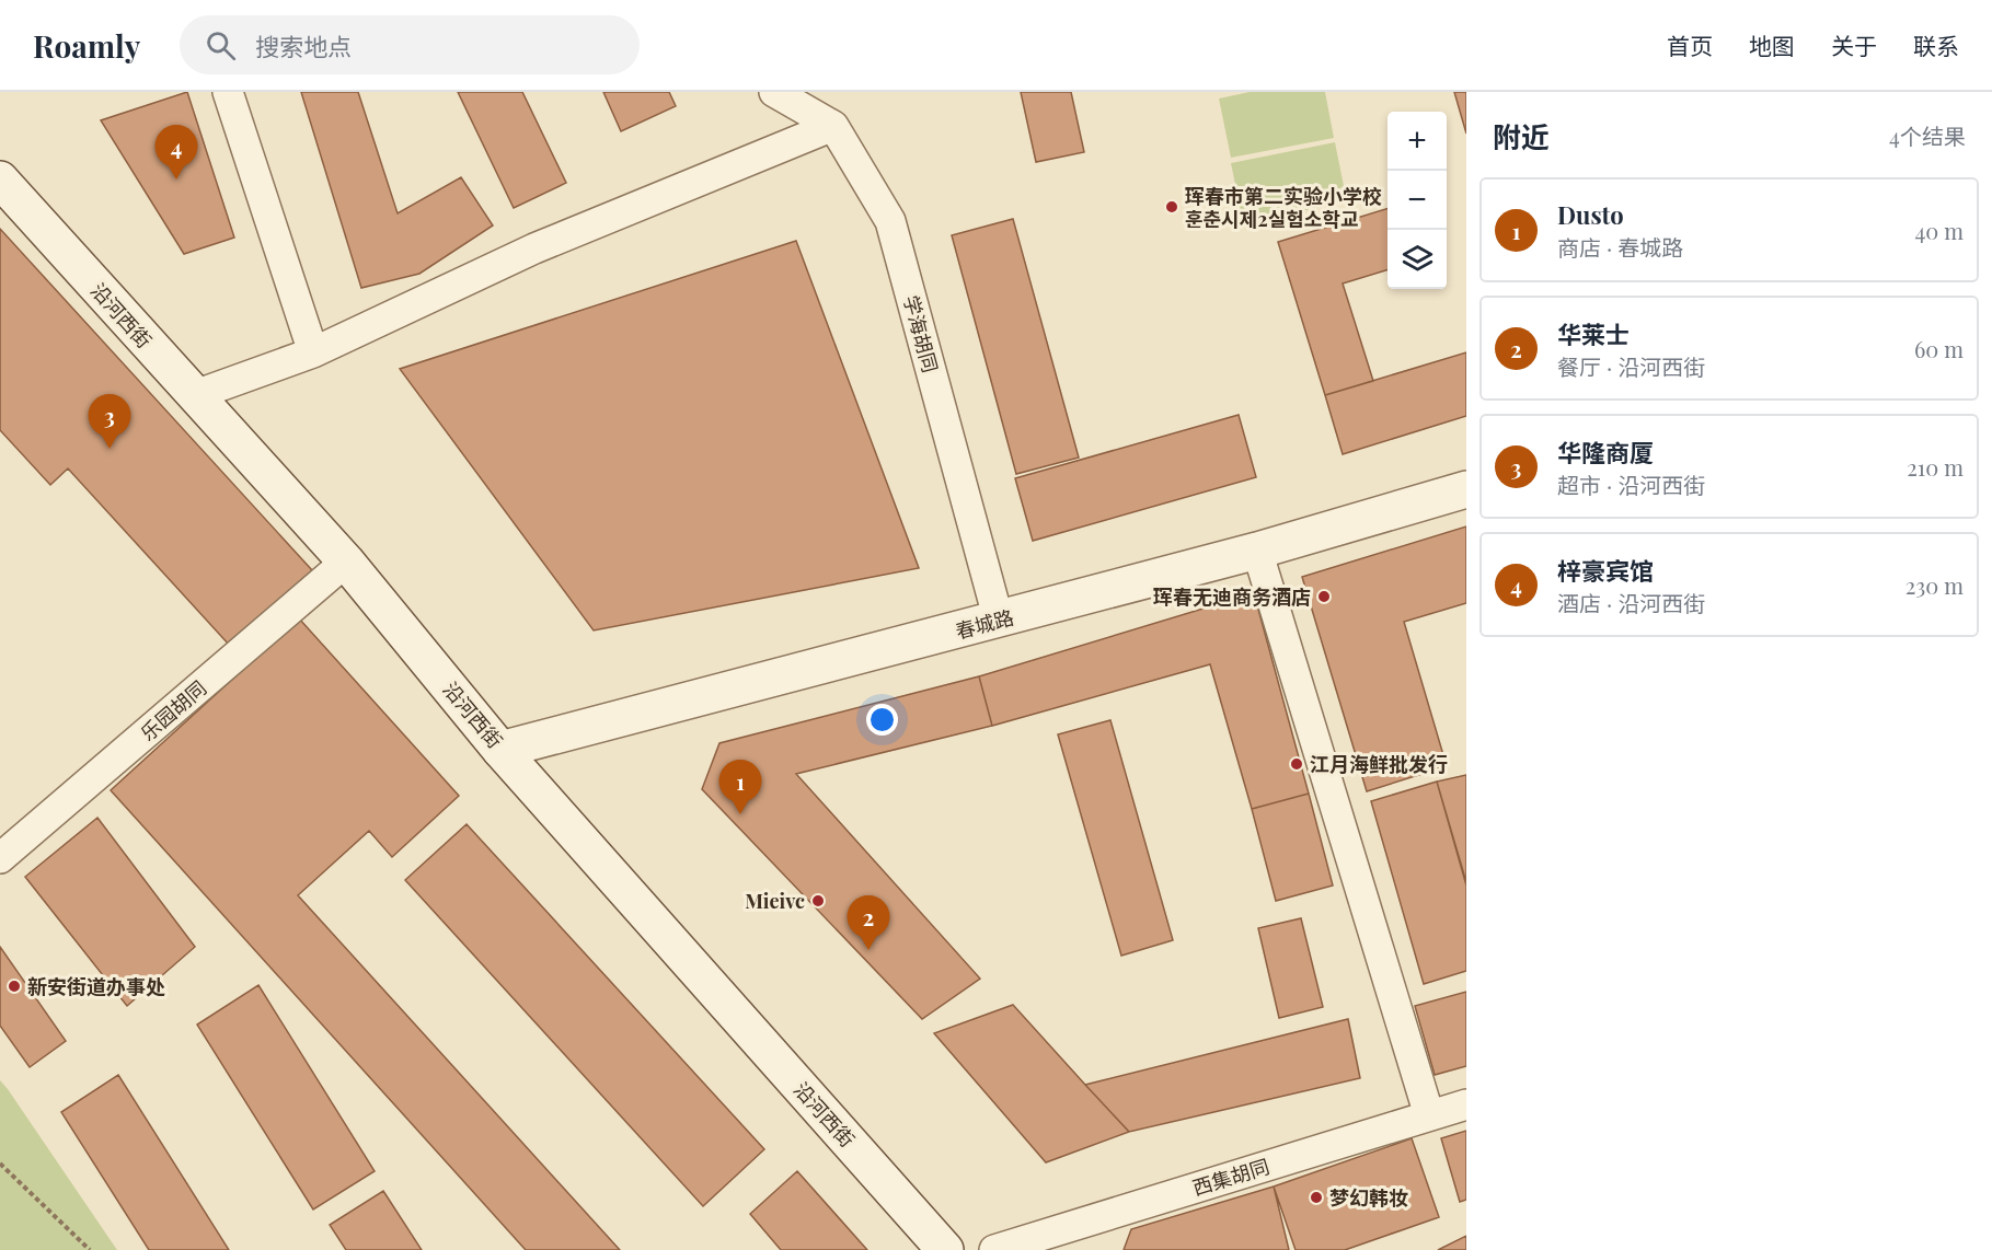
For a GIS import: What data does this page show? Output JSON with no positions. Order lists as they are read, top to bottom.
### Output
{
  "streets": {
    "main road": ["沿河西街", "春城路"],
    "street": ["学海胡同", "乐园胡同", "西集胡同"]
  },
  "crossings": [
    ["沿河西街", "春城路"],
    ["沿河西街", "乐园胡同"],
    ["学海胡同", "春城路"]
  ],
  "places": [
    "珲春市第二实验小学校 훈춘시제2실험소학교",
    "珲春无迪商务酒店",
    "江月海鲜批发行",
    "Mieivc",
    "新安街道办事处",
    "梦幻韩妆"
  ],
  "page": {
    "header": "Roamly",
    "search": "搜索地点",
    "nav": [
      "首页",
      "地图",
      "关于",
      "联系"
    ],
    "heading": ["附近", "4个结果"],
    "map_buttons": ["+", "−"],
    "pins": [
      "4",
      "3",
      "1",
      "2"
    ],
    "list": [
      {
        "mark": "1",
        "name": "Dusto",
        "note": "商店 · 春城路",
        "value": "40 m"
      },
      {
        "mark": "2",
        "name": "华莱士",
        "note": "餐厅 · 沿河西街",
        "value": "60 m"
      },
      {
        "mark": "3",
        "name": "华隆商厦",
        "note": "超市 · 沿河西街",
        "value": "210 m"
      },
      {
        "mark": "4",
        "name": "梓豪宾馆",
        "note": "酒店 · 沿河西街",
        "value": "230 m"
      }
    ]
  }
}
